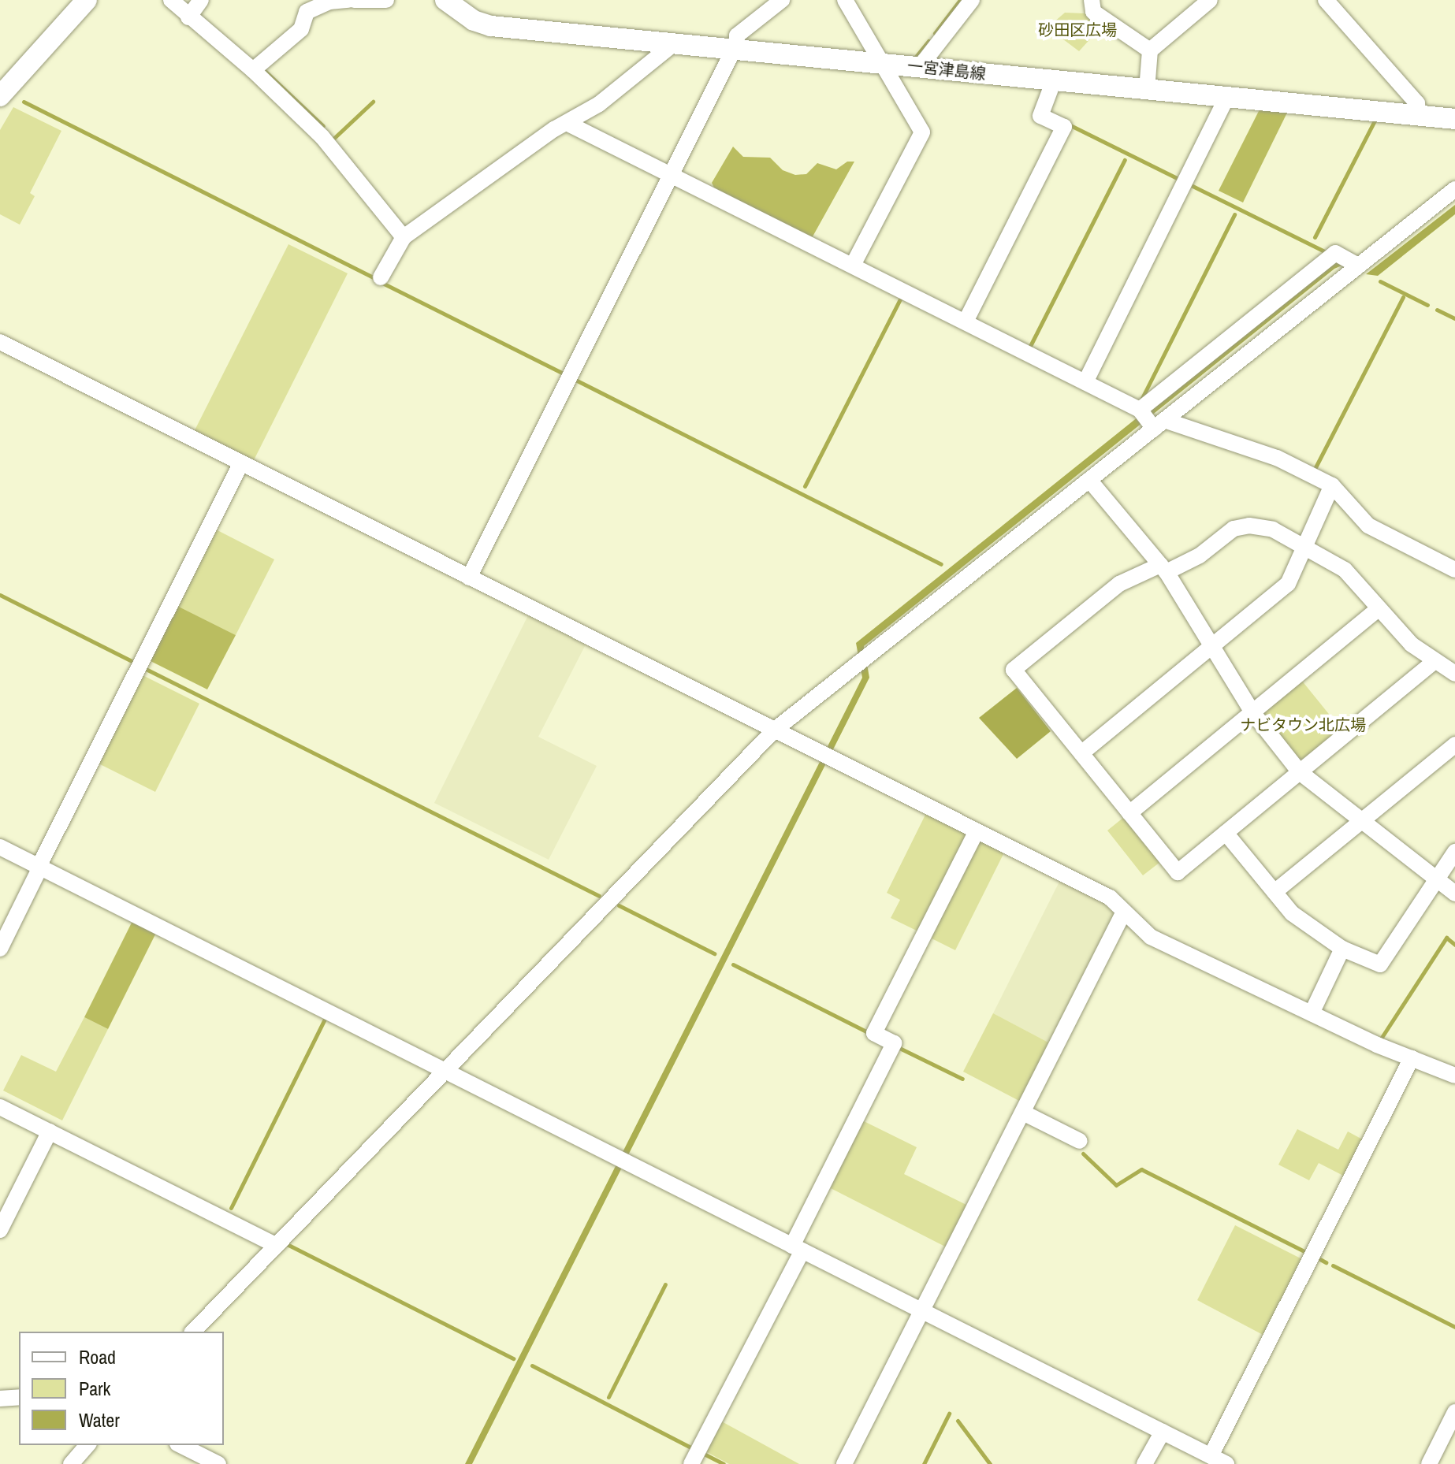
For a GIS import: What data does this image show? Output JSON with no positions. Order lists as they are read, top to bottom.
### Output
{
  "streets": {
    "main road": ["一宮津島線"]
  },
  "parks": ["砂田区広場", "ナビタウン北広場"],
  "legend": ["Road", "Park", "Water"]
}
